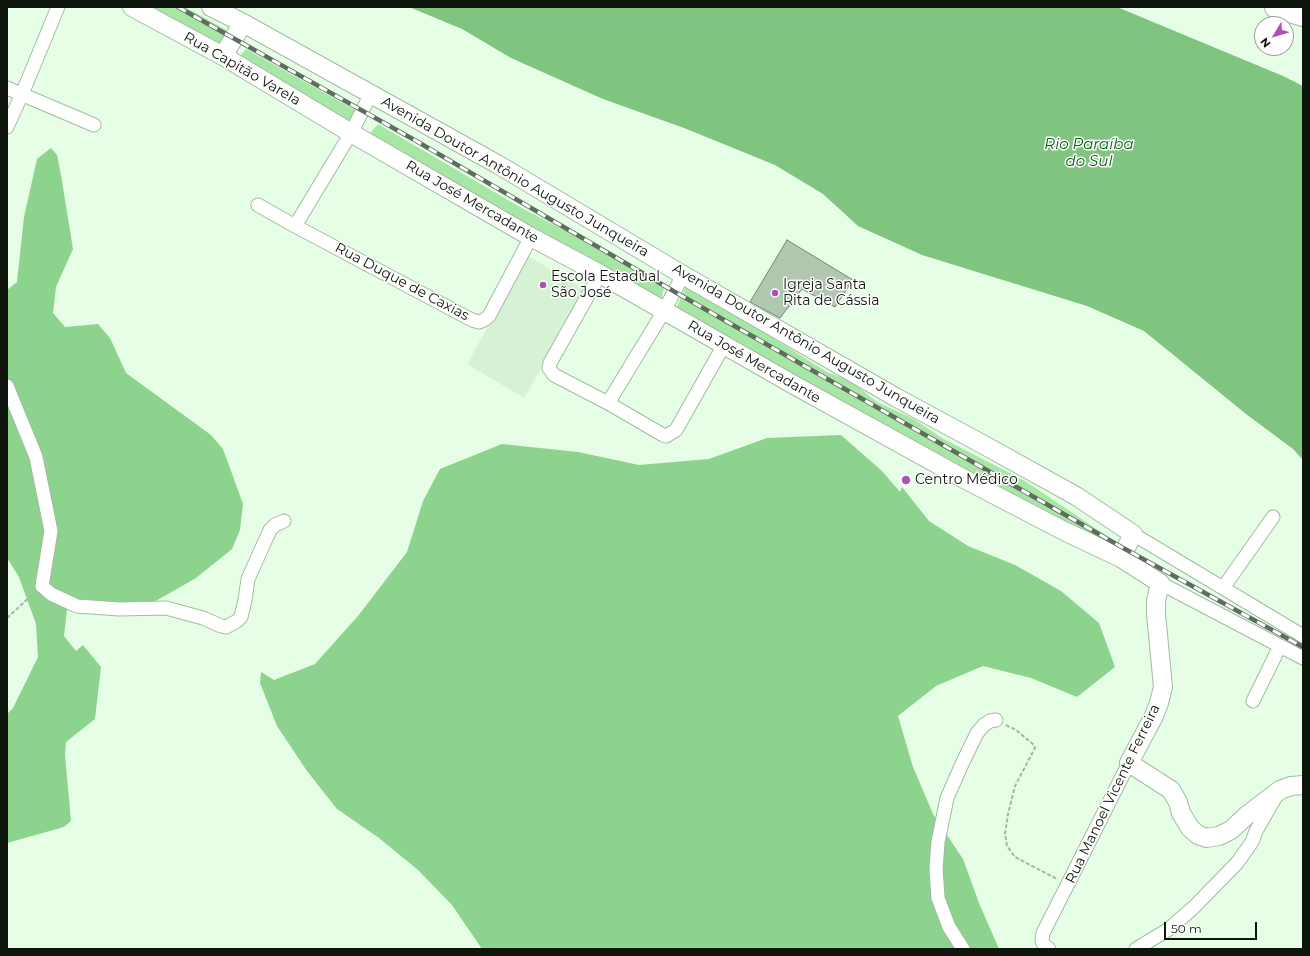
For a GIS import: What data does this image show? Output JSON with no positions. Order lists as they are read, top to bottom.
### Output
{
  "streets": {
    "street": [
      "Rua Capitão Varela",
      "Avenida Doutor Antônio Augusto Junqueira",
      "Rua José Mercadante",
      "Rua Duque de Caxias",
      "Rua Manoel Vicente Ferreira"
    ]
  },
  "crossings": [
    ["Rua Capitão Varela", "Rua José Mercadante"],
    ["Rua José Mercadante", "Rua Duque de Caxias"],
    ["Rua José Mercadante", "Rua Manoel Vicente Ferreira"]
  ],
  "water": ["Rio Paraíba do Sul"],
  "places": ["Escola Estadual São José", "Igreja Santa Rita de Cássia", "Centro Médico"],
  "scale_bar": "50 m",
  "north": "bottom left"
}
